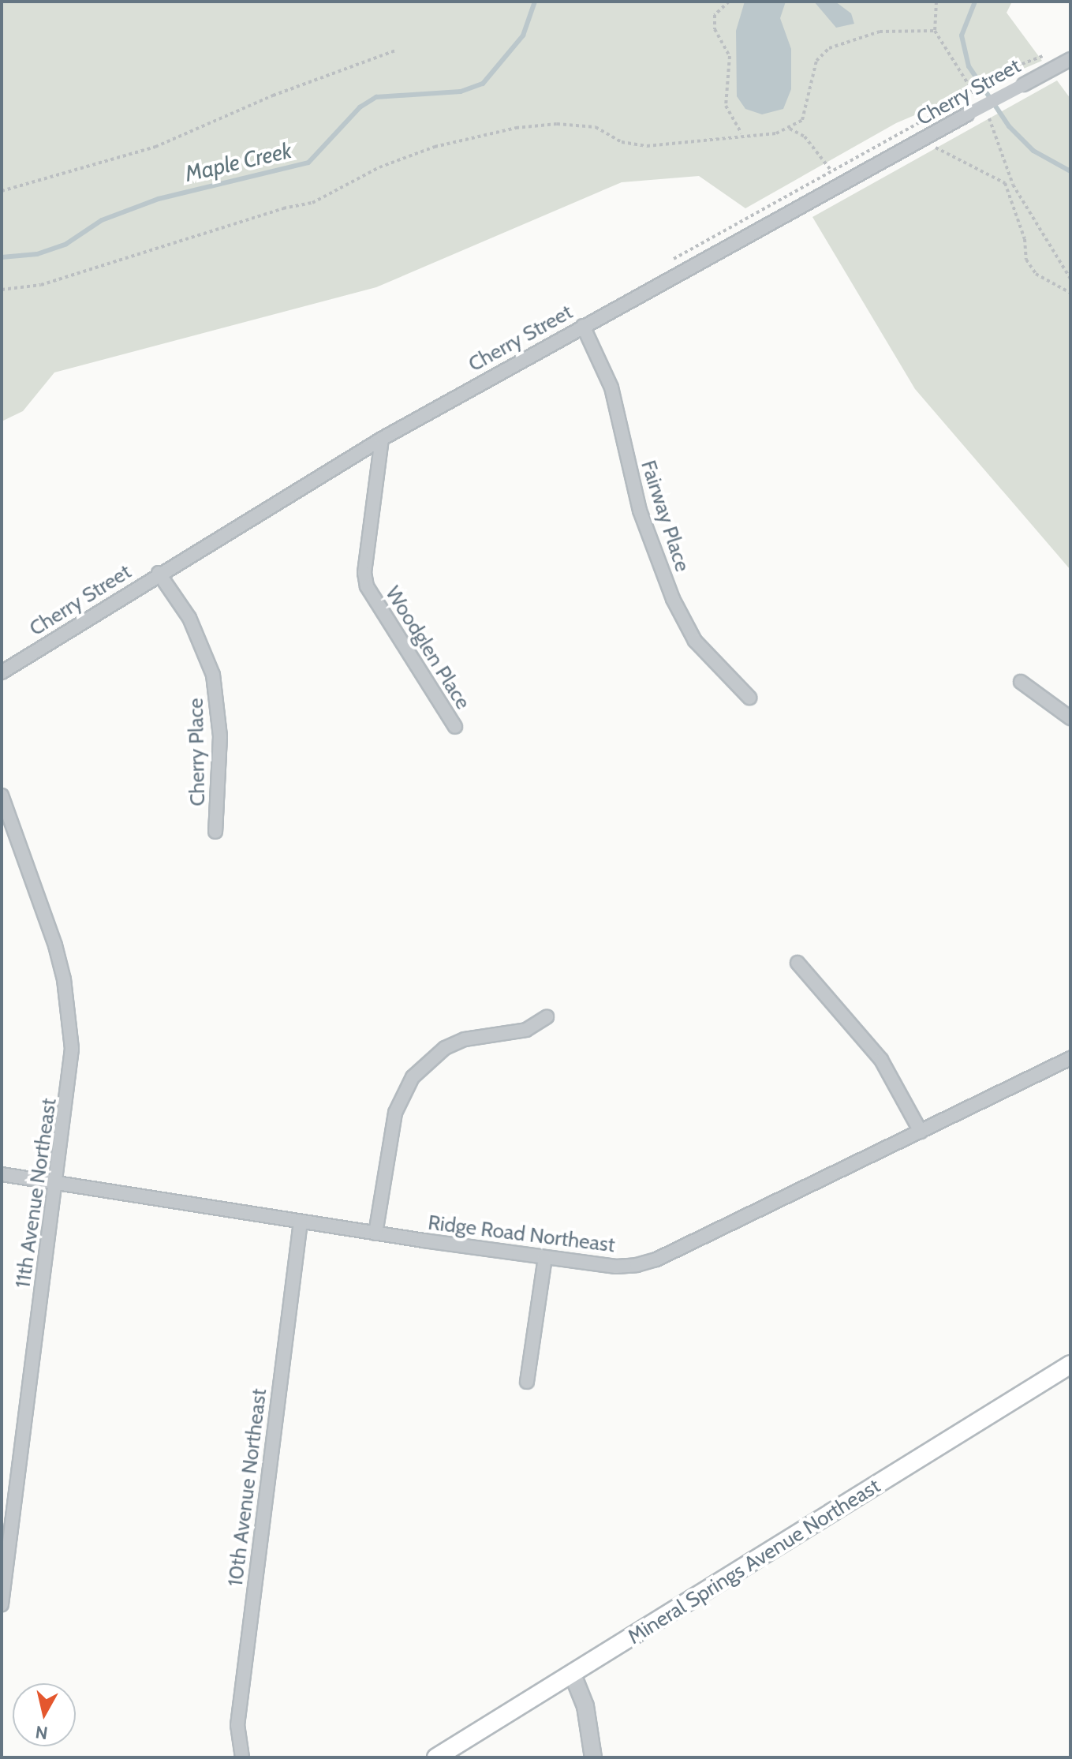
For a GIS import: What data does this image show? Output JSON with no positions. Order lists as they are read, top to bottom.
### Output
{
  "streets": {
    "main road": ["Mineral Springs Avenue Northeast"],
    "street": [
      "Cherry Street",
      "Fairway Place",
      "Woodglen Place",
      "Cherry Place",
      "11th Avenue Northeast",
      "Ridge Road Northeast",
      "10th Avenue Northeast"
    ]
  },
  "crossings": [
    ["Cherry Street", "Fairway Place"],
    ["Cherry Street", "Woodglen Place"],
    ["Cherry Street", "Cherry Place"],
    ["11th Avenue Northeast", "Ridge Road Northeast"],
    ["Ridge Road Northeast", "10th Avenue Northeast"]
  ],
  "water": ["Maple Creek"],
  "north": "bottom"
}
